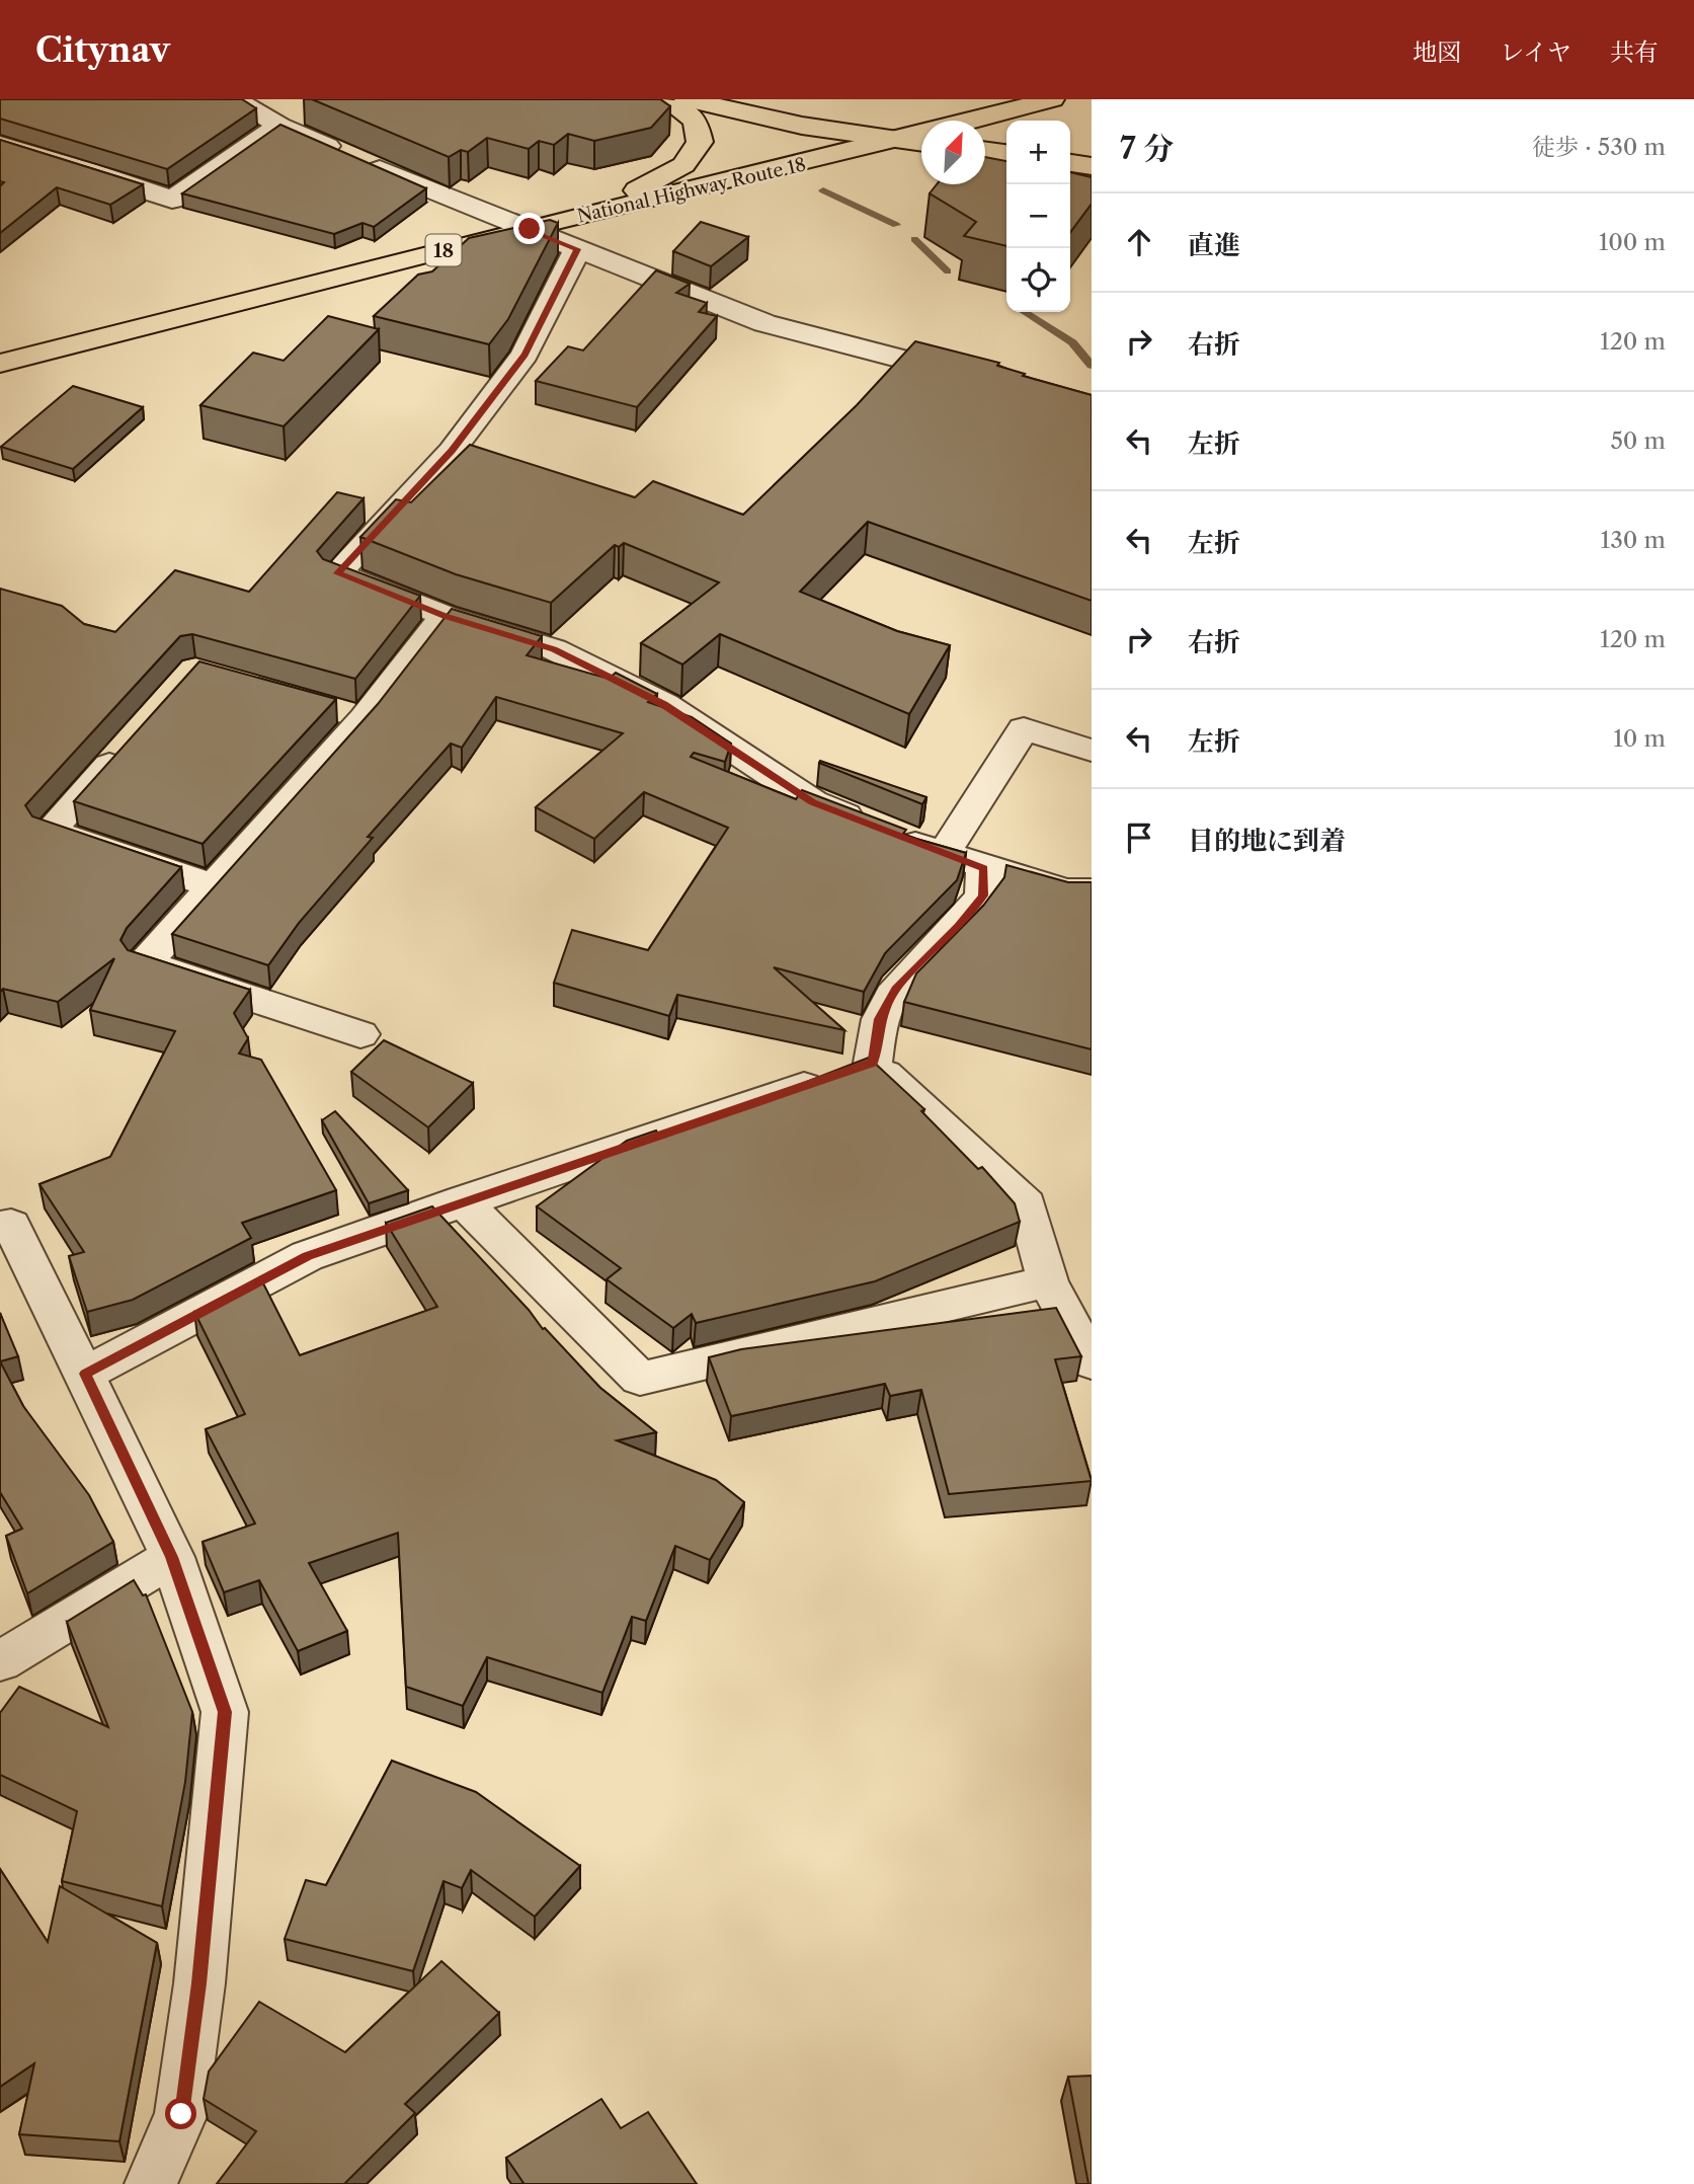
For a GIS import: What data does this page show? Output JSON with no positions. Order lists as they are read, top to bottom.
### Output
{
  "streets": {
    "main road": ["National Highway Route 18", "18"]
  },
  "north": "top right",
  "page": {
    "header": "Citynav",
    "nav": ["地図", "レイヤ", "共有"],
    "heading": ["7 分", "徒歩 · 530 m"],
    "map_buttons": ["+", "−"],
    "list": [
      ["直進", "100 m"],
      ["右折", "120 m"],
      ["左折", "50 m"],
      ["左折", "130 m"],
      ["右折", "120 m"],
      ["左折", "10 m"],
      "目的地に到着"
    ]
  }
}
